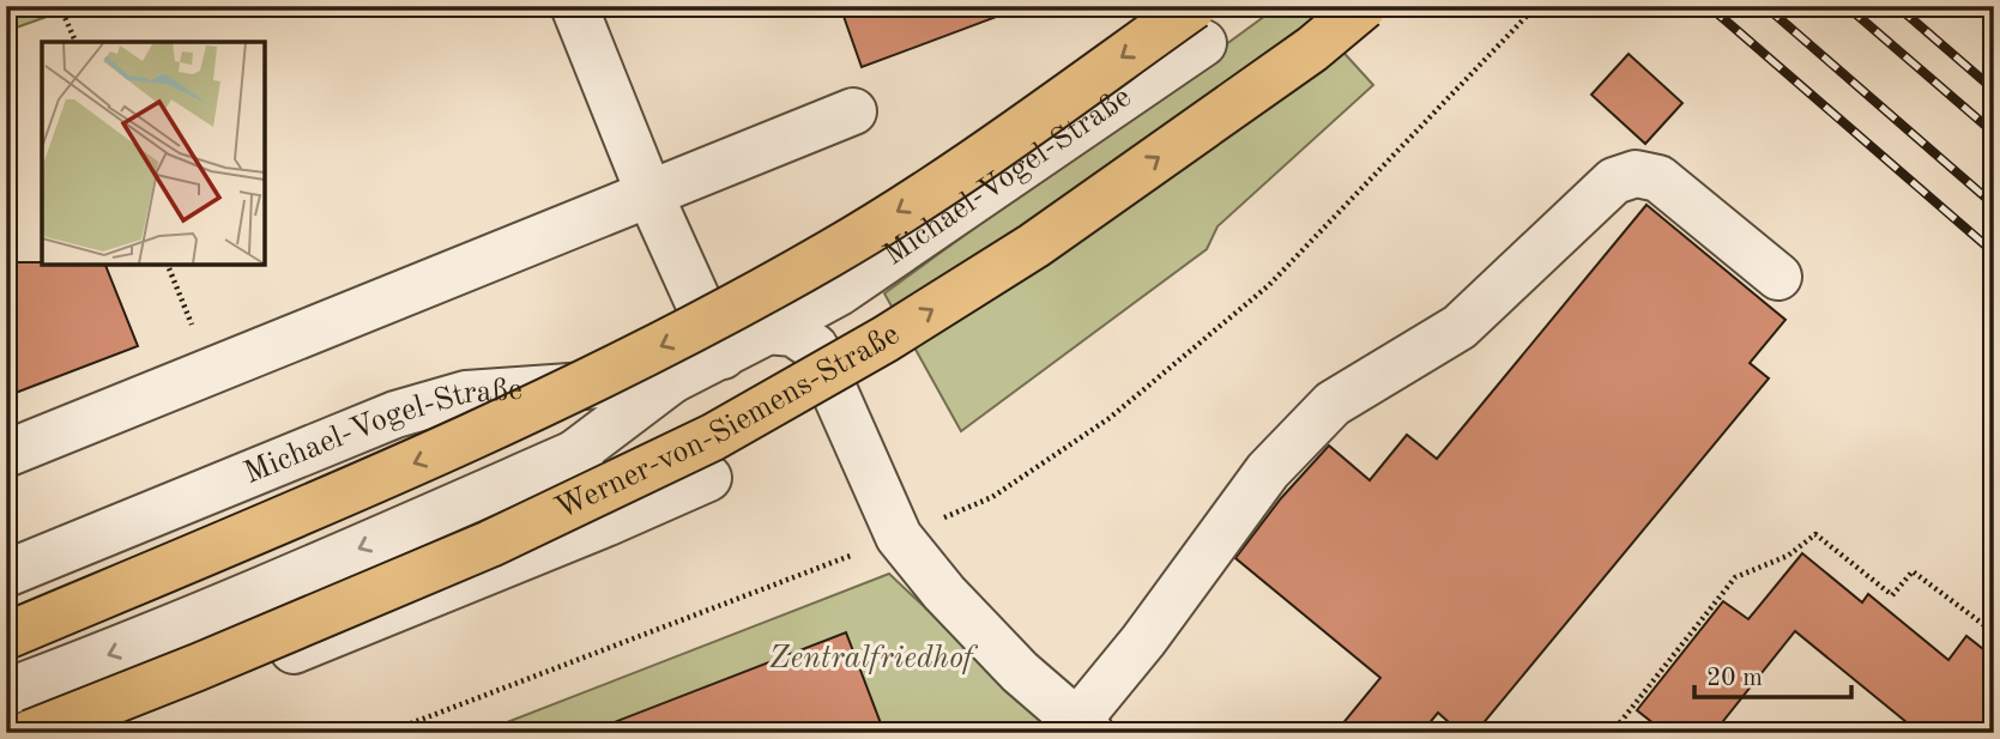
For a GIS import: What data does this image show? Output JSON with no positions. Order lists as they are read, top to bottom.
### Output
{
  "streets": {
    "main road": ["Werner-von-Siemens-Straße"],
    "street": ["Michael-Vogel-Straße"]
  },
  "parks": ["Zentralfriedhof"],
  "scale_bar": "20 m"
}
